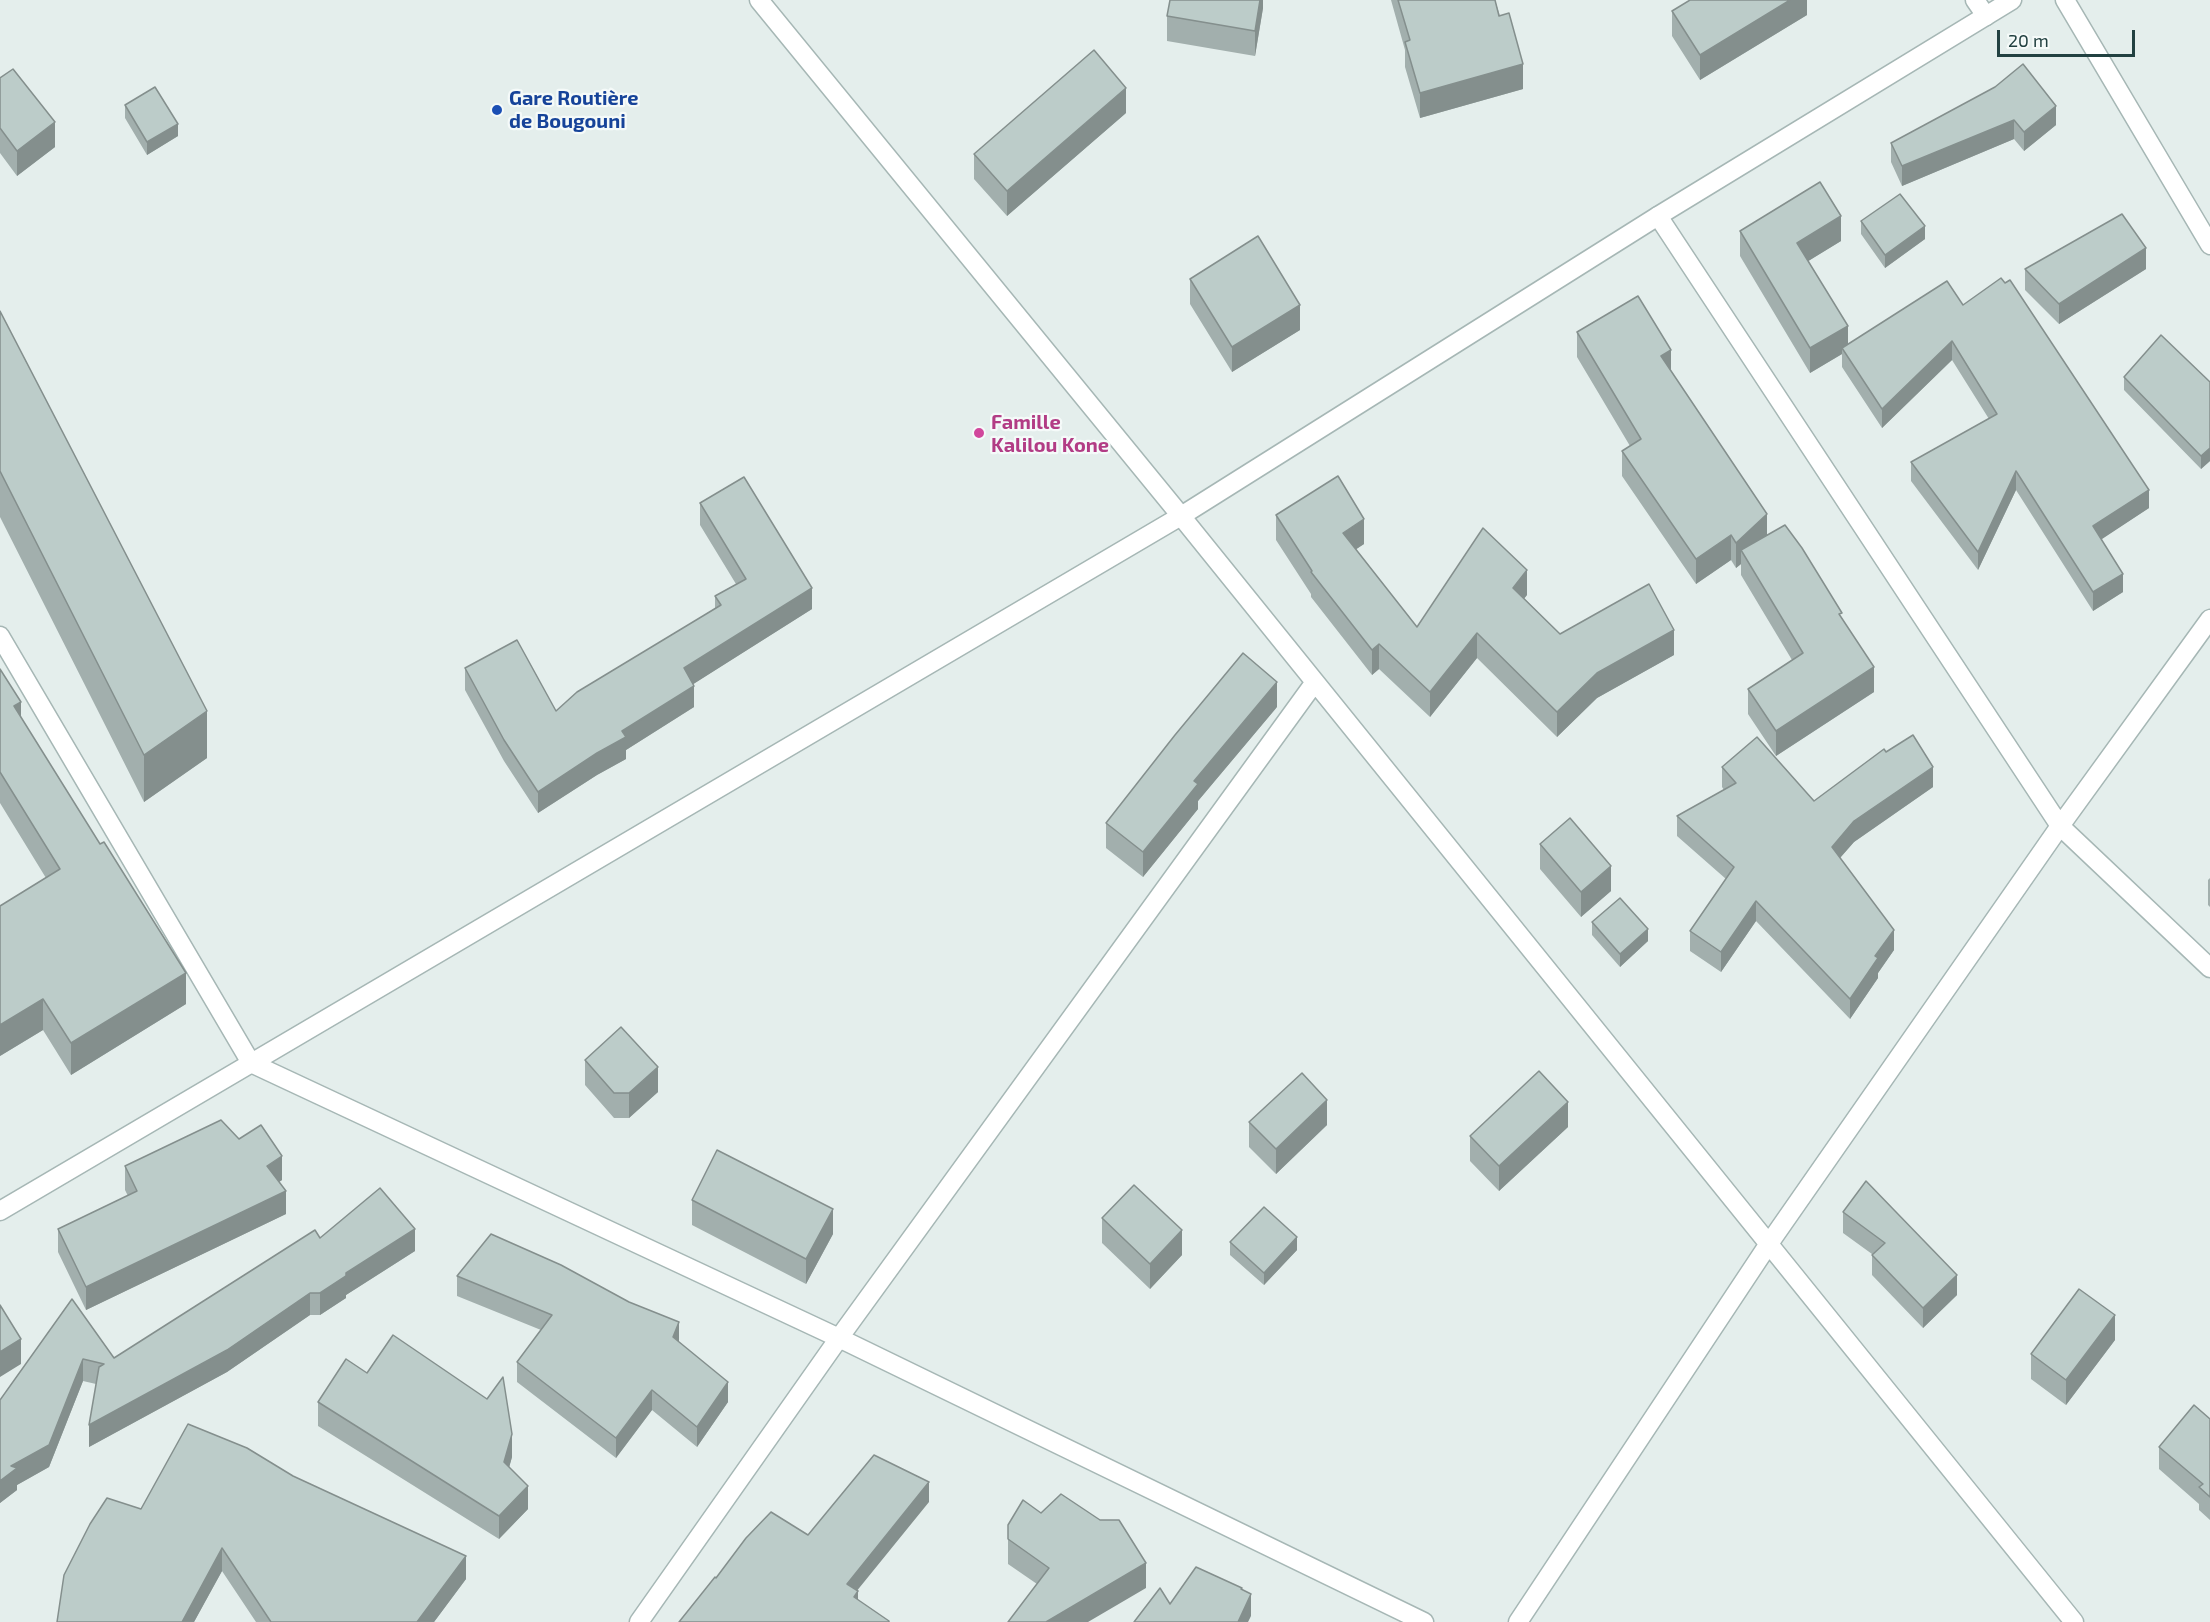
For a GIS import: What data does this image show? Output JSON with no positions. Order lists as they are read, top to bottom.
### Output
{
  "places": ["Gare Routière de Bougouni", "Famille Kalilou Kone"],
  "scale_bar": "20 m"
}
